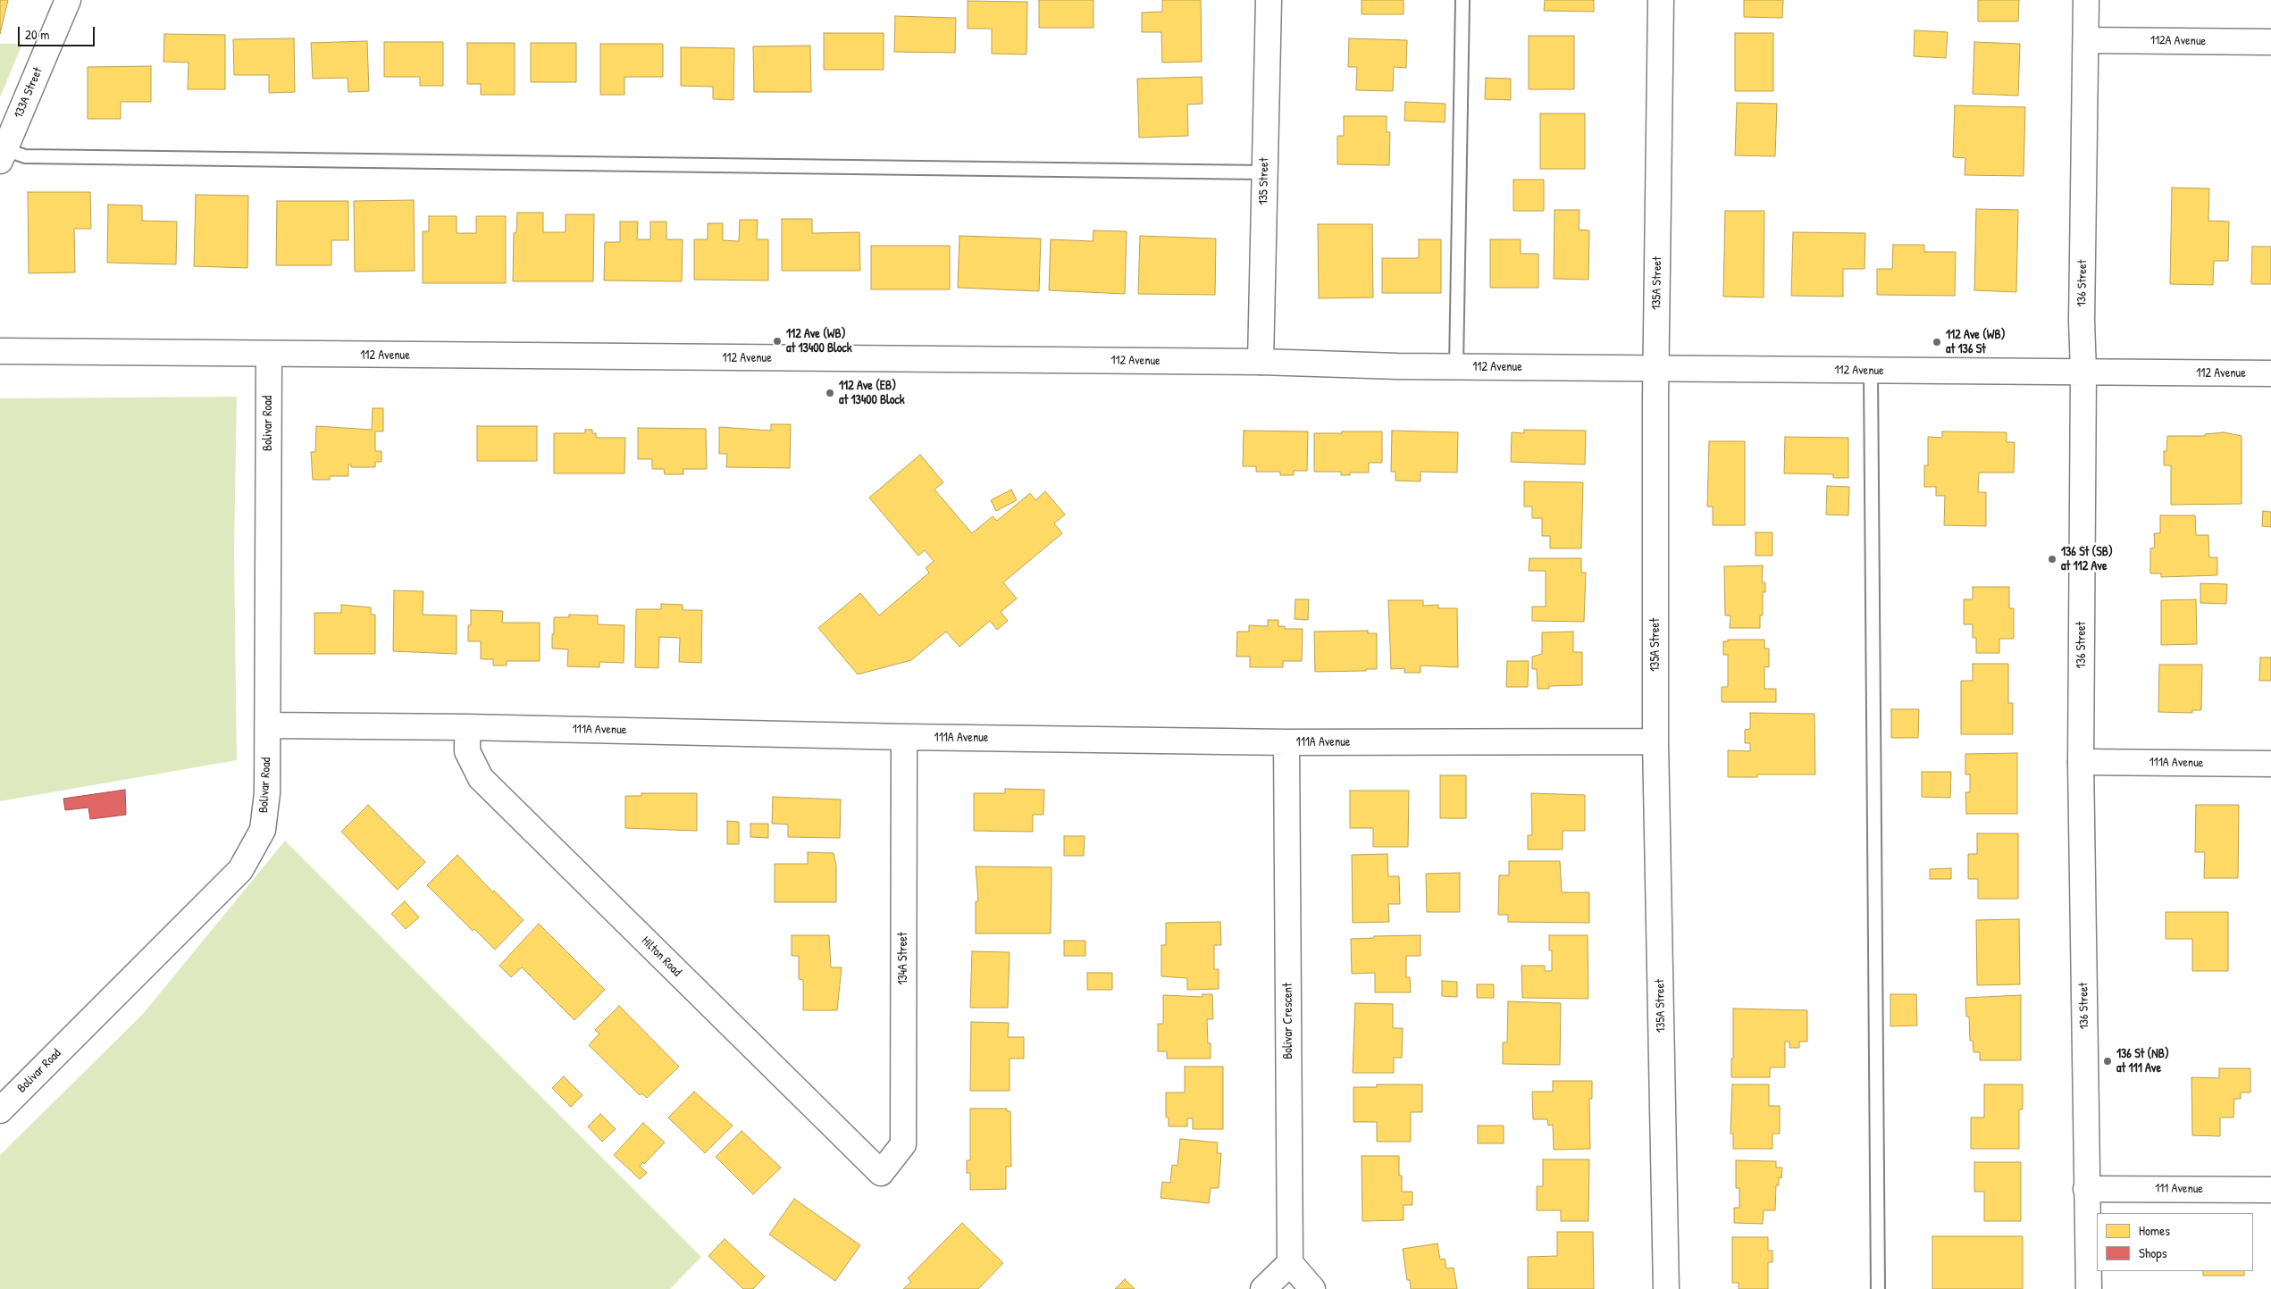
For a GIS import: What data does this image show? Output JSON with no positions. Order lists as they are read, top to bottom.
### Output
{
  "streets": {
    "street": [
      "112A Avenue",
      "133A Street",
      "135 Street",
      "135A Street",
      "136 Street",
      "112 Avenue",
      "Bolivar Road",
      "111A Avenue",
      "Hilton Road",
      "134A Street",
      "Bolivar Crescent",
      "111 Avenue"
    ]
  },
  "crossings": [
    ["112A Avenue", "136 Street"],
    ["135 Street", "112 Avenue"],
    ["135A Street", "112 Avenue"],
    ["135A Street", "111A Avenue"],
    ["136 Street", "112 Avenue"],
    ["136 Street", "111A Avenue"],
    ["136 Street", "111 Avenue"],
    ["112 Avenue", "Bolivar Road"],
    ["Bolivar Road", "111A Avenue"],
    ["111A Avenue", "Hilton Road"],
    ["111A Avenue", "134A Street"],
    ["111A Avenue", "Bolivar Crescent"],
    ["Hilton Road", "134A Street"]
  ],
  "places": [
    "112 Ave (WB) at 13400 Block",
    "112 Ave (WB) at 136 St",
    "112 Ave (EB) at 13400 Block",
    "136 St (SB) at 112 Ave",
    "136 St (NB) at 111 Ave"
  ],
  "legend": ["Homes", "Shops"],
  "scale_bar": "20 m"
}
